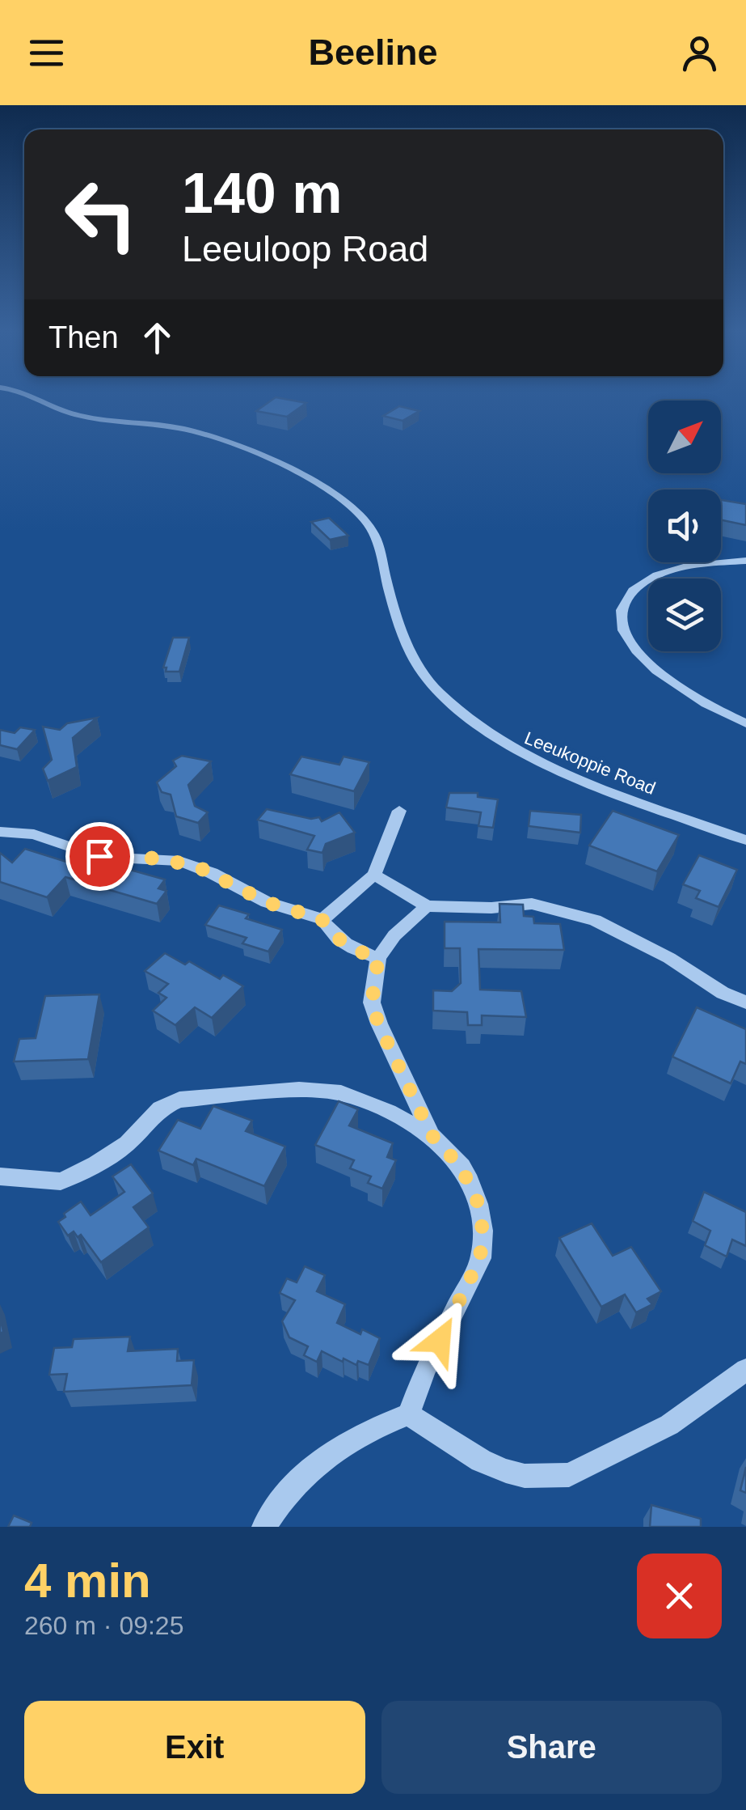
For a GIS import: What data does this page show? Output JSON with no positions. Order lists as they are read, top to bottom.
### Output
{
  "streets": {
    "street": ["Leeukoppie Road"]
  },
  "north": "top right",
  "page": {
    "header": "Beeline",
    "turn": ["140 m", "Leeuloop Road"],
    "then": "Then",
    "heading": ["4 min", "260 m · 09:25"],
    "buttons": ["Exit", "Share"]
  }
}
